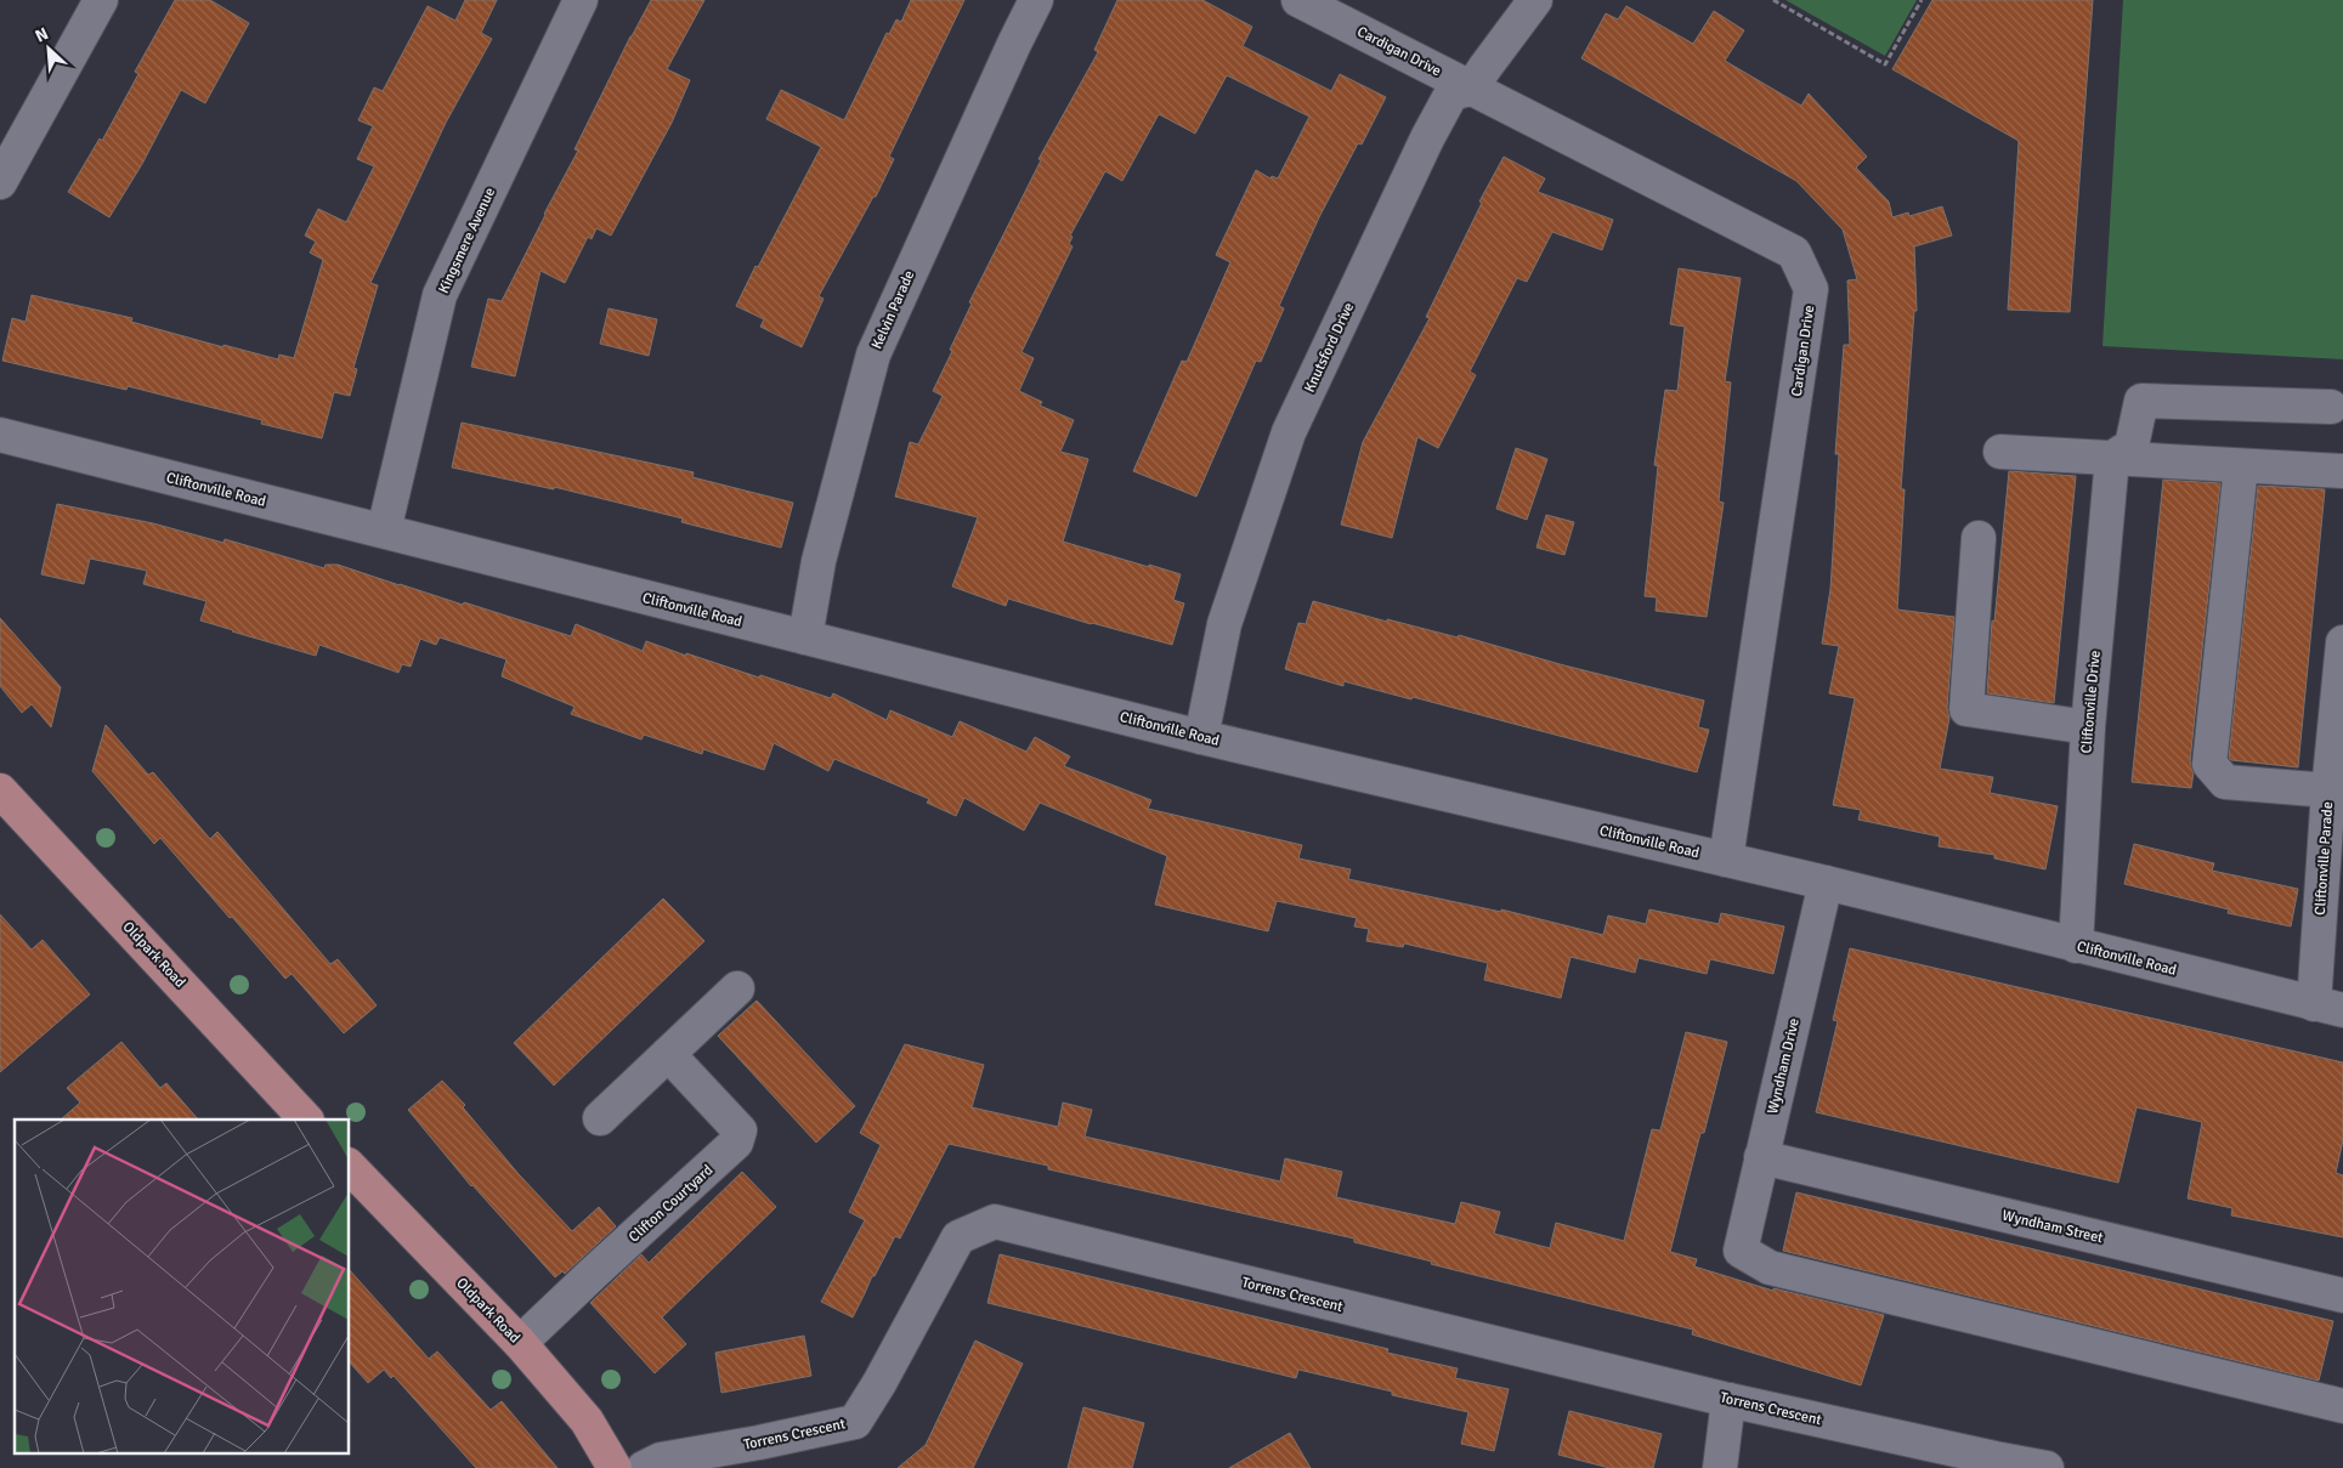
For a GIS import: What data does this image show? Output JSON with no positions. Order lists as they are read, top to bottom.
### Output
{
  "streets": {
    "main road": ["Oldpark Road"],
    "street": [
      "Cardigan Drive",
      "Kingsmere Avenue",
      "Kelvin Parade",
      "Knutsford Drive",
      "Cliftonville Road",
      "Cliftonville Drive",
      "Cliftonville Parade",
      "Wyndham Drive",
      "Clifton Courtyard",
      "Wyndham Street",
      "Torrens Crescent"
    ]
  },
  "crossings": [
    ["Cardigan Drive", "Knutsford Drive"],
    ["Cardigan Drive", "Cliftonville Road"],
    ["Kingsmere Avenue", "Cliftonville Road"],
    ["Kelvin Parade", "Cliftonville Road"],
    ["Knutsford Drive", "Cliftonville Road"],
    ["Cliftonville Road", "Cliftonville Drive"],
    ["Cliftonville Road", "Cliftonville Parade"],
    ["Cliftonville Road", "Wyndham Drive"],
    ["Oldpark Road", "Clifton Courtyard"],
    ["Wyndham Drive", "Wyndham Street"]
  ],
  "north": "top left"
}
